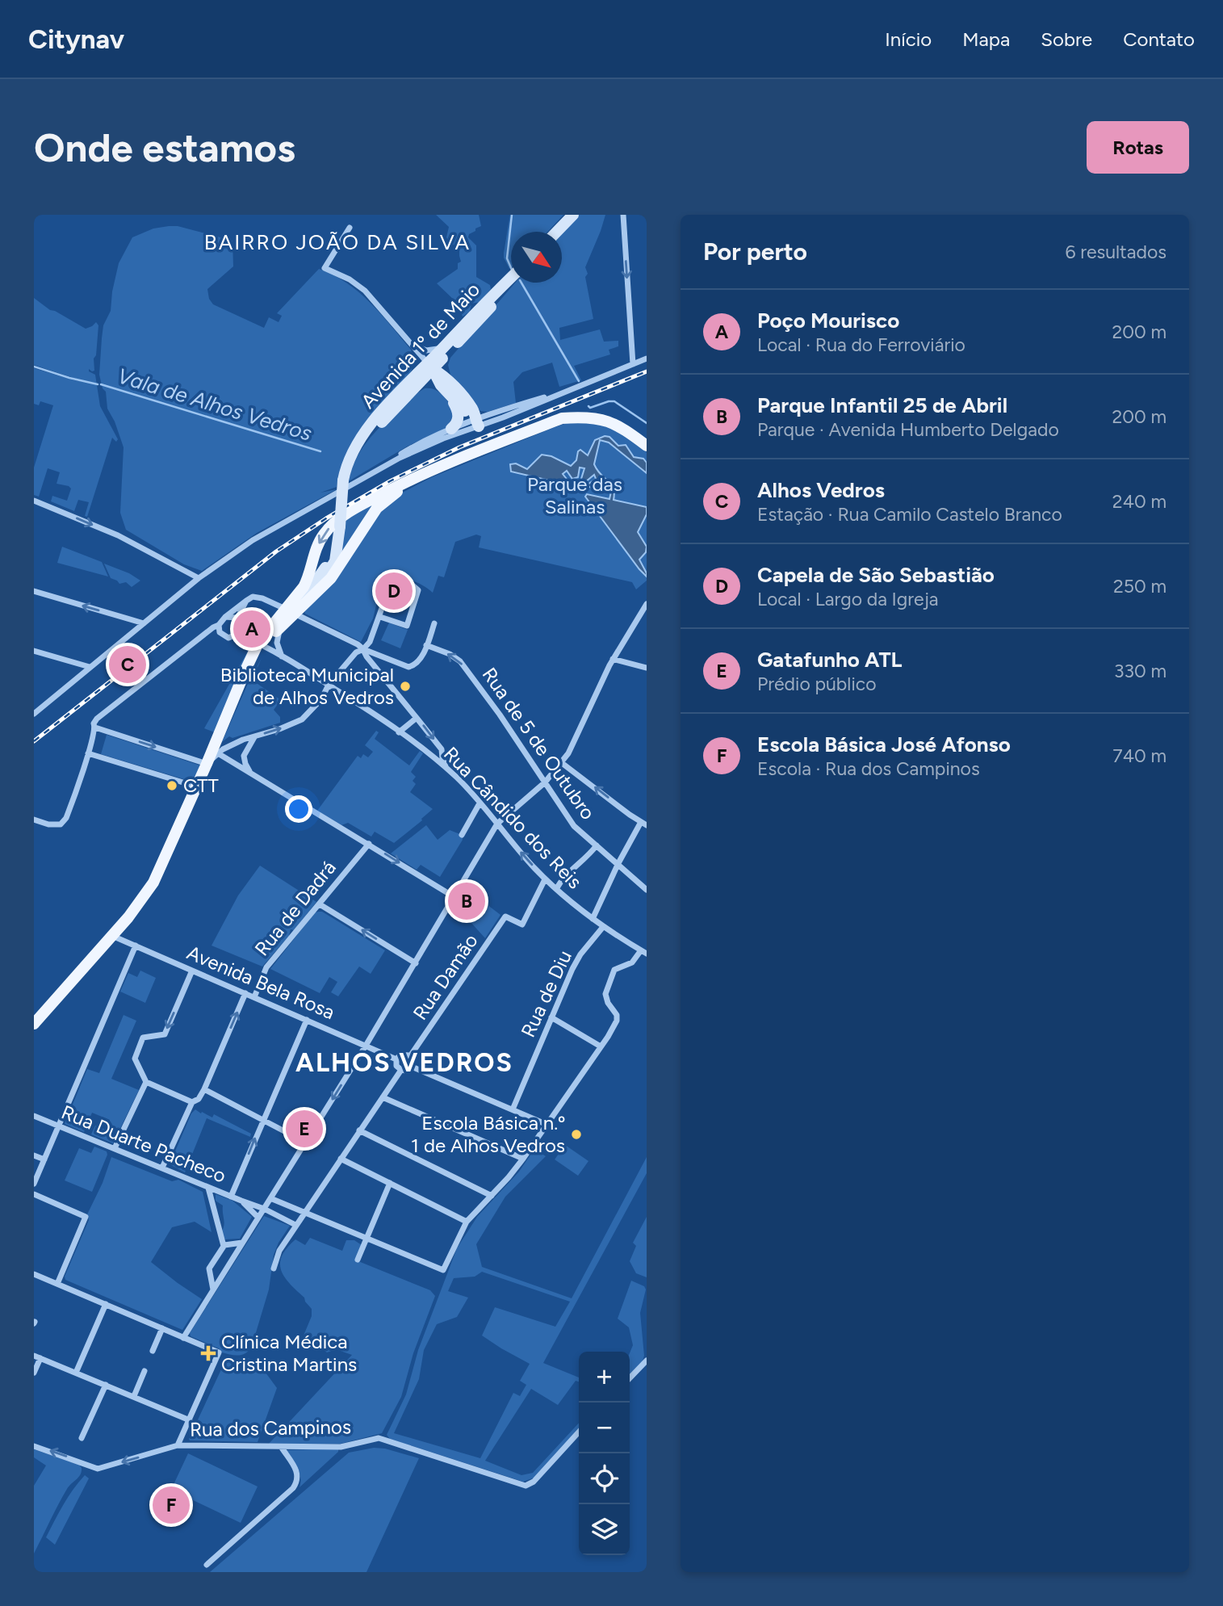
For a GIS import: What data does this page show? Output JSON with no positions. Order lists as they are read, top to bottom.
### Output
{
  "streets": {
    "main road": ["Avenida 1º de Maio"],
    "street": [
      "Rua de 5 de Outubro",
      "Rua Cândido dos Reis",
      "Rua de Dadrá",
      "Rua Damão",
      "Avenida Bela Rosa",
      "Rua de Diu",
      "Rua Duarte Pacheco",
      "Rua dos Campinos"
    ]
  },
  "crossings": [
    ["Rua Cândido dos Reis", "Rua Damão"],
    ["Rua Cândido dos Reis", "Rua de Diu"],
    ["Rua de Dadrá", "Avenida Bela Rosa"],
    ["Rua Damão", "Avenida Bela Rosa"]
  ],
  "one_way": ["Rua de 5 de Outubro"],
  "districts": ["BAIRRO JOÃO DA SILVA", "ALHOS VEDROS"],
  "water": ["Vala de Alhos Vedros"],
  "parks": ["Parque das Salinas"],
  "places": {
    "other": ["Biblioteca Municipal de Alhos Vedros", "CTT", "Escola Básica n.º 1 de Alhos Vedros"],
    "health": ["Clínica Médica Cristina Martins"]
  },
  "north": "bottom right",
  "page": {
    "header": "Citynav",
    "nav": [
      "Início",
      "Mapa",
      "Sobre",
      "Contato"
    ],
    "buttons": "Rotas",
    "title": "Onde estamos",
    "heading": ["Por perto", "6 resultados"],
    "list": [
      {
        "mark": "A",
        "name": "Poço Mourisco",
        "note": "Local · Rua do Ferroviário",
        "value": "200 m"
      },
      {
        "mark": "B",
        "name": "Parque Infantil 25 de Abril",
        "note": "Parque · Avenida Humberto Delgado",
        "value": "200 m"
      },
      {
        "mark": "C",
        "name": "Alhos Vedros",
        "note": "Estação · Rua Camilo Castelo Branco",
        "value": "240 m"
      },
      {
        "mark": "D",
        "name": "Capela de São Sebastião",
        "note": "Local · Largo da Igreja",
        "value": "250 m"
      },
      {
        "mark": "E",
        "name": "Gatafunho ATL",
        "note": "Prédio público",
        "value": "330 m"
      },
      {
        "mark": "F",
        "name": "Escola Básica José Afonso",
        "note": "Escola · Rua dos Campinos",
        "value": "740 m"
      }
    ],
    "pins": [
      "D",
      "A",
      "C",
      "B",
      "E",
      "F"
    ],
    "map_buttons": ["+", "−"]
  }
}
